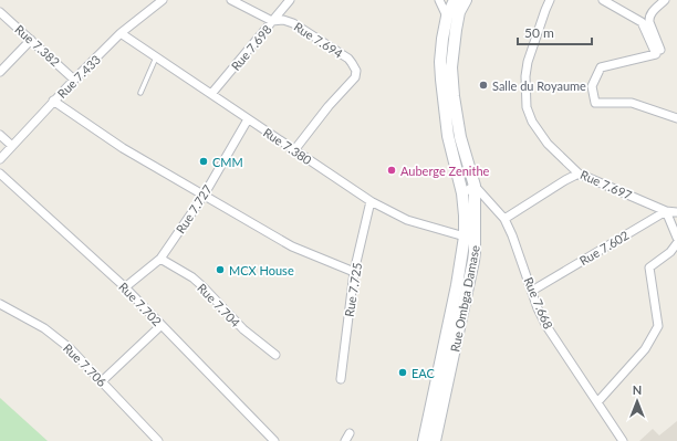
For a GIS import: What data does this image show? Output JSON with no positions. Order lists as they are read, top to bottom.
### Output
{
  "streets": {
    "main road": ["Rue Ombga Damase"],
    "street": [
      "Rue 7.694",
      "Rue 7.382",
      "Rue 7.698",
      "Rue 7.433",
      "Rue 7.380",
      "Rue 7.697",
      "Rue 7.727",
      "Rue 7.602",
      "Rue 7.725",
      "Rue 7.668",
      "Rue 7.702",
      "Rue 7.704",
      "Rue 7.706"
    ]
  },
  "crossings": [
    ["Rue 7.694", "Rue 7.698"],
    ["Rue 7.694", "Rue 7.380"],
    ["Rue 7.382", "Rue 7.433"],
    ["Rue 7.698", "Rue 7.380"],
    ["Rue 7.433", "Rue 7.380"],
    ["Rue 7.380", "Rue 7.727"],
    ["Rue 7.380", "Rue 7.725"],
    ["Rue 7.380", "Rue Ombga Damase"],
    ["Rue 7.697", "Rue 7.602"],
    ["Rue 7.727", "Rue 7.702"],
    ["Rue 7.727", "Rue 7.704"],
    ["Rue 7.602", "Rue 7.668"],
    ["Rue Ombga Damase", "Rue 7.668"]
  ],
  "places": [
    "Salle du Royaume",
    "CMM",
    "Auberge Zenithe",
    "MCX House",
    "EAC"
  ],
  "scale_bar": "50 m",
  "north": "top"
}
